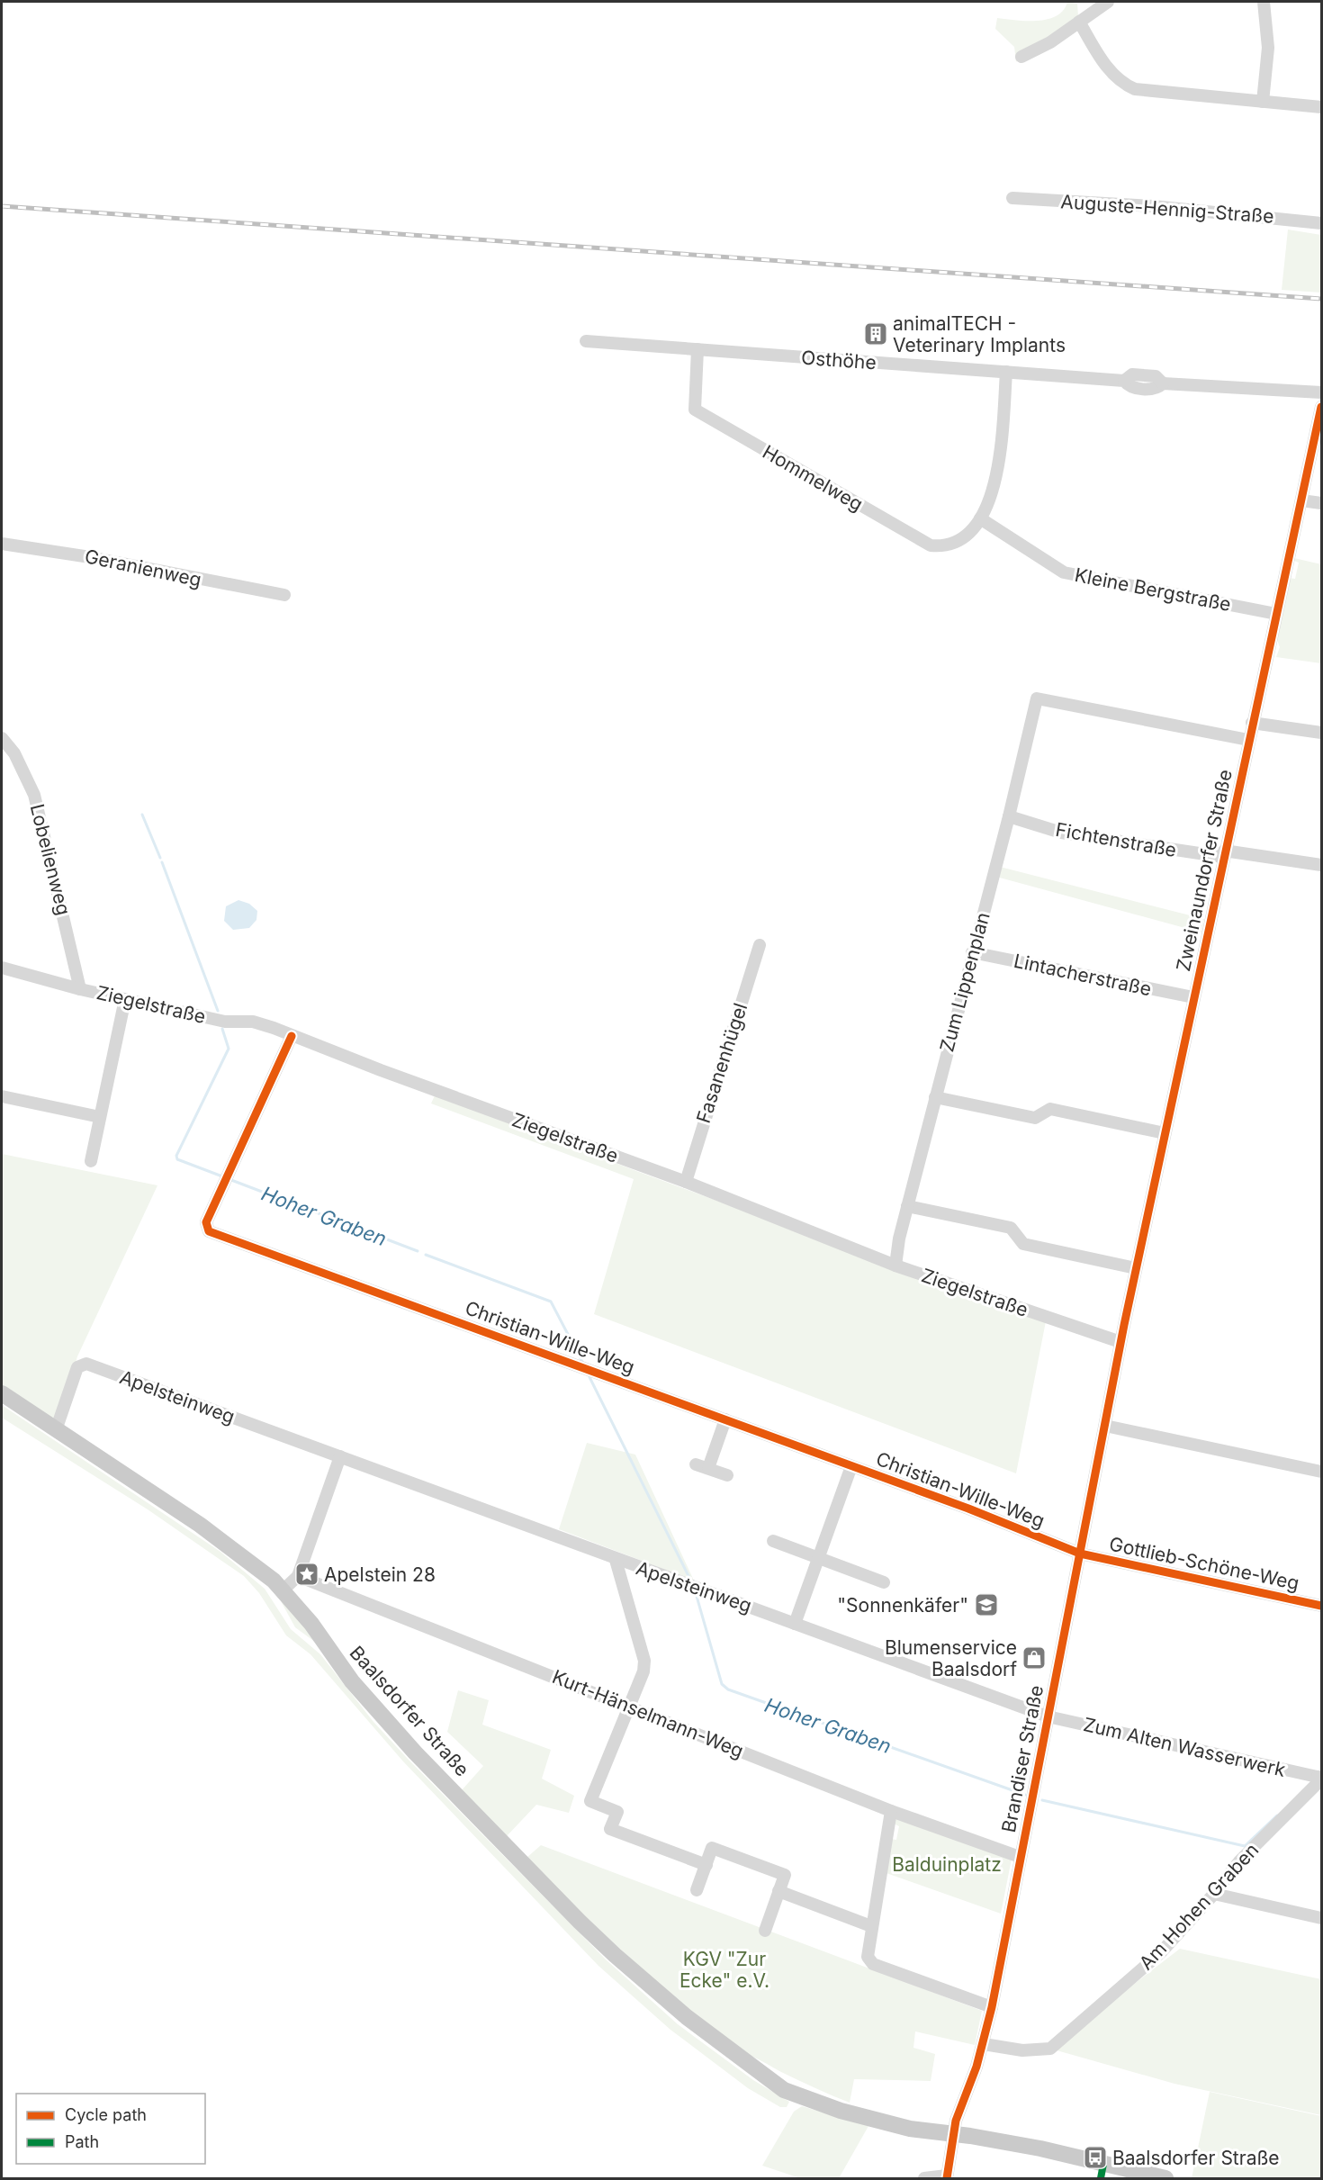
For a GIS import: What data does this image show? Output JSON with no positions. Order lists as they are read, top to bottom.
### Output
{
  "streets": {
    "main road": ["Baalsdorfer Straße"],
    "street": [
      "Auguste-Hennig-Straße",
      "Osthöhe",
      "Hommelweg",
      "Geranienweg",
      "Kleine Bergstraße",
      "Fichtenstraße",
      "Lobelienweg",
      "Zweinaundorfer Straße",
      "Lintacherstraße",
      "Zum Lippenplan",
      "Ziegelstraße",
      "Fasanenhügel",
      "Christian-Wille-Weg",
      "Apelsteinweg",
      "Gottlieb-Schöne-Weg",
      "Kurt-Hänselmann-Weg",
      "Zum Alten Wasserwerk",
      "Brandiser Straße",
      "Am Hohen Graben"
    ]
  },
  "crossings": [
    ["Osthöhe", "Hommelweg"],
    ["Hommelweg", "Kleine Bergstraße"],
    ["Kleine Bergstraße", "Zweinaundorfer Straße"],
    ["Fichtenstraße", "Zweinaundorfer Straße"],
    ["Fichtenstraße", "Zum Lippenplan"],
    ["Lobelienweg", "Ziegelstraße"],
    ["Zweinaundorfer Straße", "Lintacherstraße"],
    ["Zweinaundorfer Straße", "Zum Lippenplan"],
    ["Zweinaundorfer Straße", "Ziegelstraße"],
    ["Zweinaundorfer Straße", "Brandiser Straße"],
    ["Lintacherstraße", "Zum Lippenplan"],
    ["Zum Lippenplan", "Ziegelstraße"],
    ["Ziegelstraße", "Fasanenhügel"],
    ["Ziegelstraße", "Christian-Wille-Weg"],
    ["Ziegelstraße", "Brandiser Straße"],
    ["Christian-Wille-Weg", "Gottlieb-Schöne-Weg"],
    ["Christian-Wille-Weg", "Brandiser Straße"],
    ["Apelsteinweg", "Baalsdorfer Straße"],
    ["Apelsteinweg", "Zum Alten Wasserwerk"],
    ["Apelsteinweg", "Brandiser Straße"],
    ["Gottlieb-Schöne-Weg", "Brandiser Straße"],
    ["Baalsdorfer Straße", "Brandiser Straße"],
    ["Kurt-Hänselmann-Weg", "Brandiser Straße"],
    ["Zum Alten Wasserwerk", "Brandiser Straße"],
    ["Zum Alten Wasserwerk", "Am Hohen Graben"],
    ["Brandiser Straße", "Am Hohen Graben"]
  ],
  "water": ["Hoher Graben"],
  "parks": ["Balduinplatz", "KGV \"Zur Ecke\" e.V."],
  "places": {
    "building": ["animalTECH - Veterinary Implants"],
    "place": ["Apelstein 28"],
    "school or university": ["\"Sonnenkäfer\""],
    "shop": ["Blumenservice Baalsdorf"],
    "bus stop": ["Baalsdorfer Straße"]
  },
  "legend": ["Cycle path", "Path"]
}
